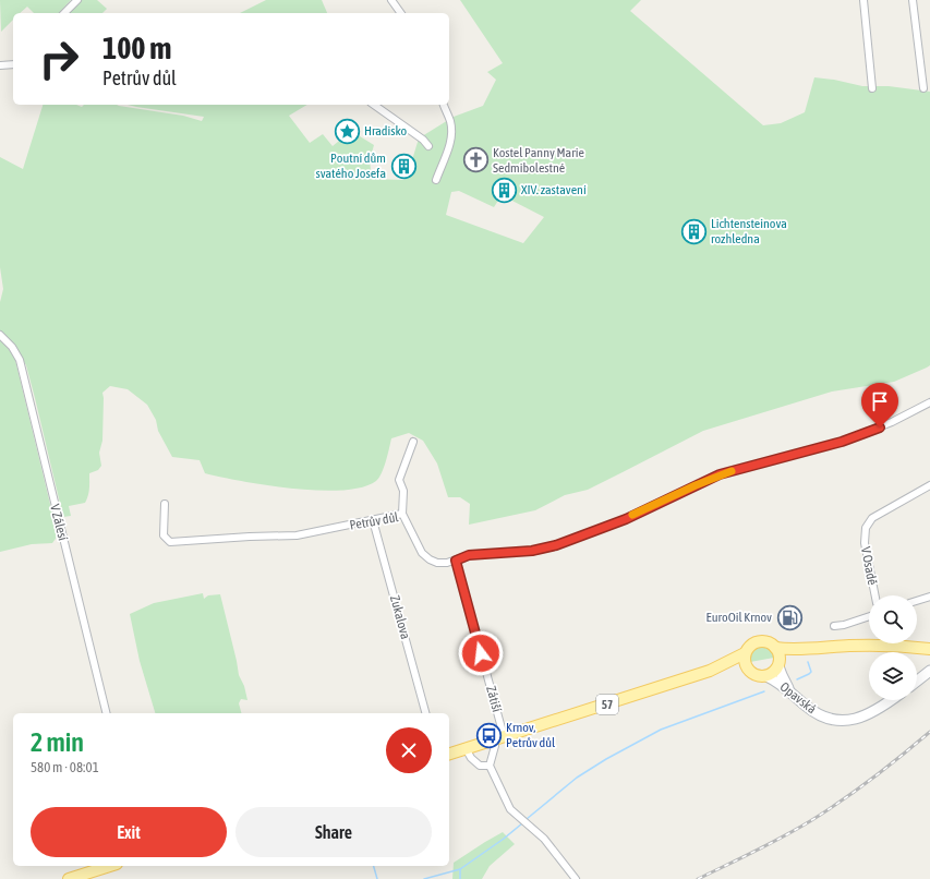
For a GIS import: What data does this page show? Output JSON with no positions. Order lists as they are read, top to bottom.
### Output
{
  "streets": {
    "main road": ["Opavská", "57"],
    "street": [
      "Petrův důl",
      "V Zálesí",
      "V Osadě",
      "Zukalova",
      "Zátiší"
    ]
  },
  "crossings": [
    ["Petrův důl", "Zukalova"],
    ["Petrův důl", "Zátiší"],
    ["Opavská", "57"],
    ["Zátiší", "57"]
  ],
  "places": {
    "place": ["Hradisko"],
    "church": ["Kostel Panny Marie Sedmibolestné"],
    "building": ["Poutní dům svatého Josefa", "XIV. zastavení", "Lichtensteinova rozhledna"],
    "fuel station": ["EuroOil Krnov"],
    "bus stop": ["Krnov, Petrův důl"]
  },
  "page": {
    "turn": ["100 m", "Petrův důl"],
    "heading": ["2 min", "580 m · 08:01"],
    "buttons": ["Exit", "Share"]
  }
}
